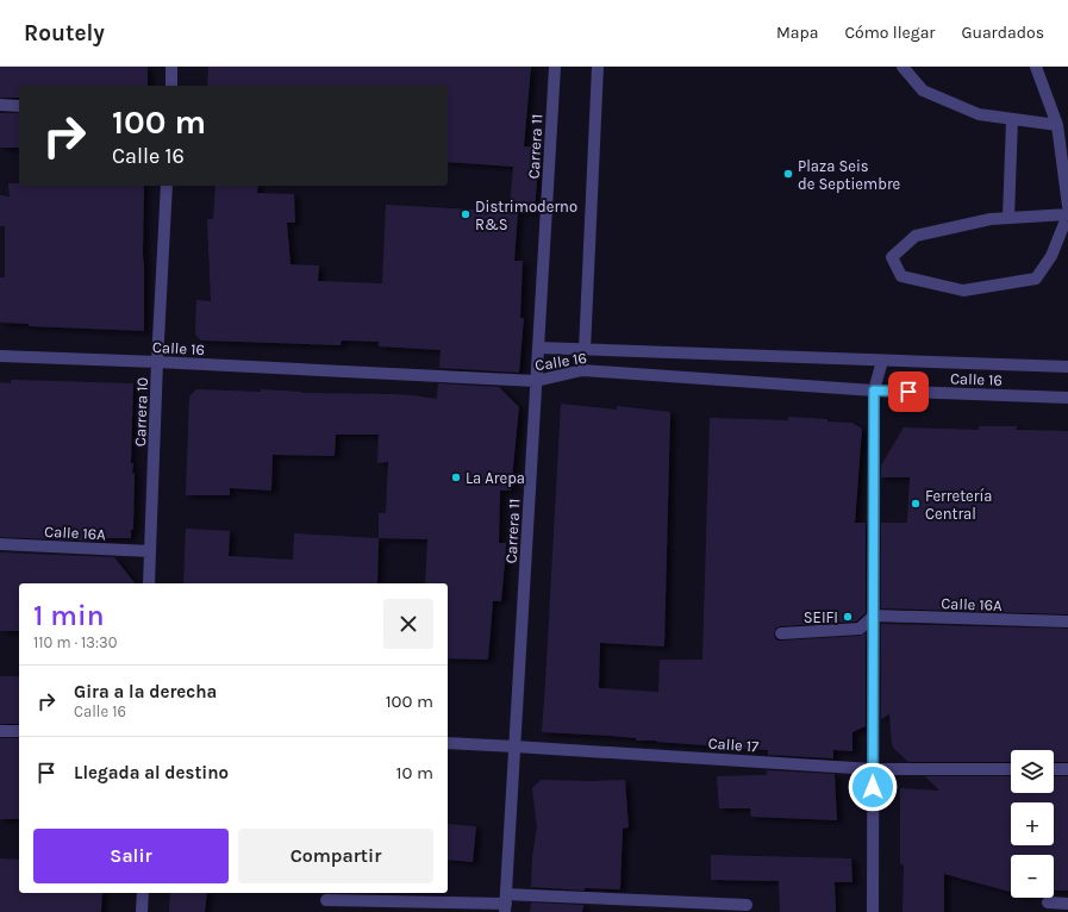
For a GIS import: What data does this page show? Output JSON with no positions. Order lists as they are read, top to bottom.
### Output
{
  "streets": {
    "street": [
      "Carrera 11",
      "Calle 16",
      "Carrera 10",
      "Calle 16A",
      "Calle 17"
    ]
  },
  "crossings": [
    ["Carrera 11", "Calle 16"],
    ["Carrera 11", "Calle 17"],
    ["Calle 16", "Carrera 10"],
    ["Carrera 10", "Calle 16A"]
  ],
  "places": [
    "Plaza Seis de Septiembre",
    "Distrimoderno R&S",
    "La Arepa",
    "Ferretería Central",
    "SEIFI"
  ],
  "page": {
    "header": "Routely",
    "nav": ["Mapa", "Cómo llegar", "Guardados"],
    "turn": ["100 m", "Calle 16"],
    "heading": ["1 min", "110 m · 13:30"],
    "list": [
      {
        "name": "Gira a la derecha",
        "note": "Calle 16",
        "value": "100 m"
      },
      {
        "name": "Llegada al destino",
        "value": "10 m"
      }
    ],
    "map_buttons": ["+", "−"],
    "buttons": ["Salir", "Compartir"]
  }
}
